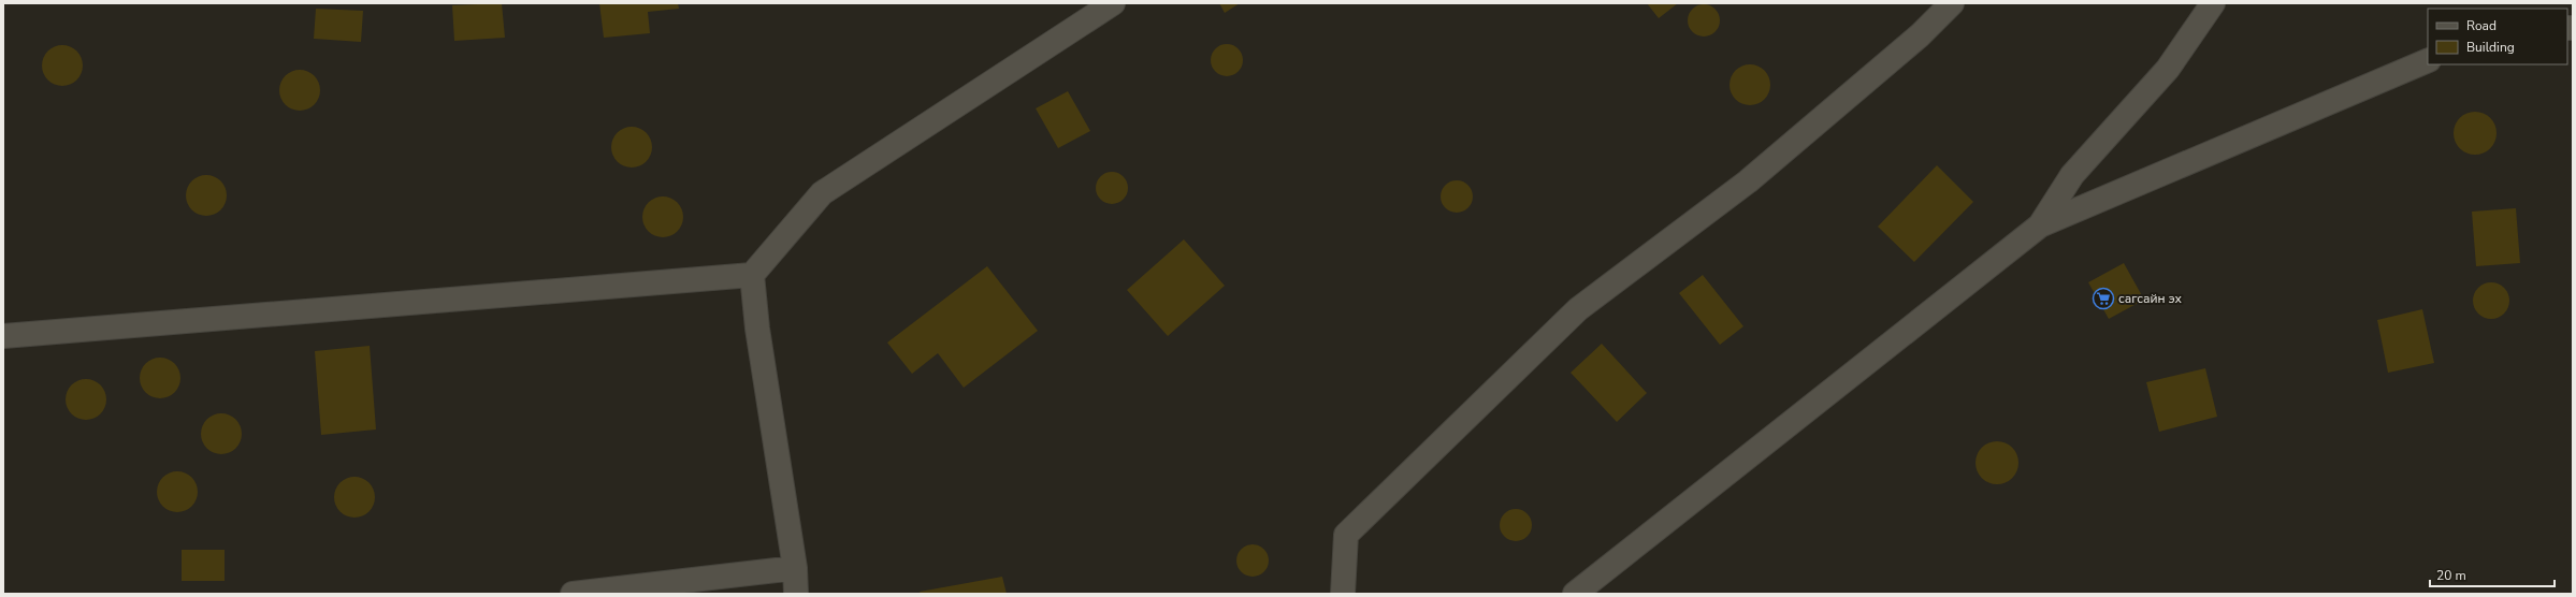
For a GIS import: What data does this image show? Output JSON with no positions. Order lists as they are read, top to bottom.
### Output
{
  "places": {
    "supermarket": ["сагсайн эх"]
  },
  "legend": ["Road", "Building"],
  "scale_bar": "20 m"
}
